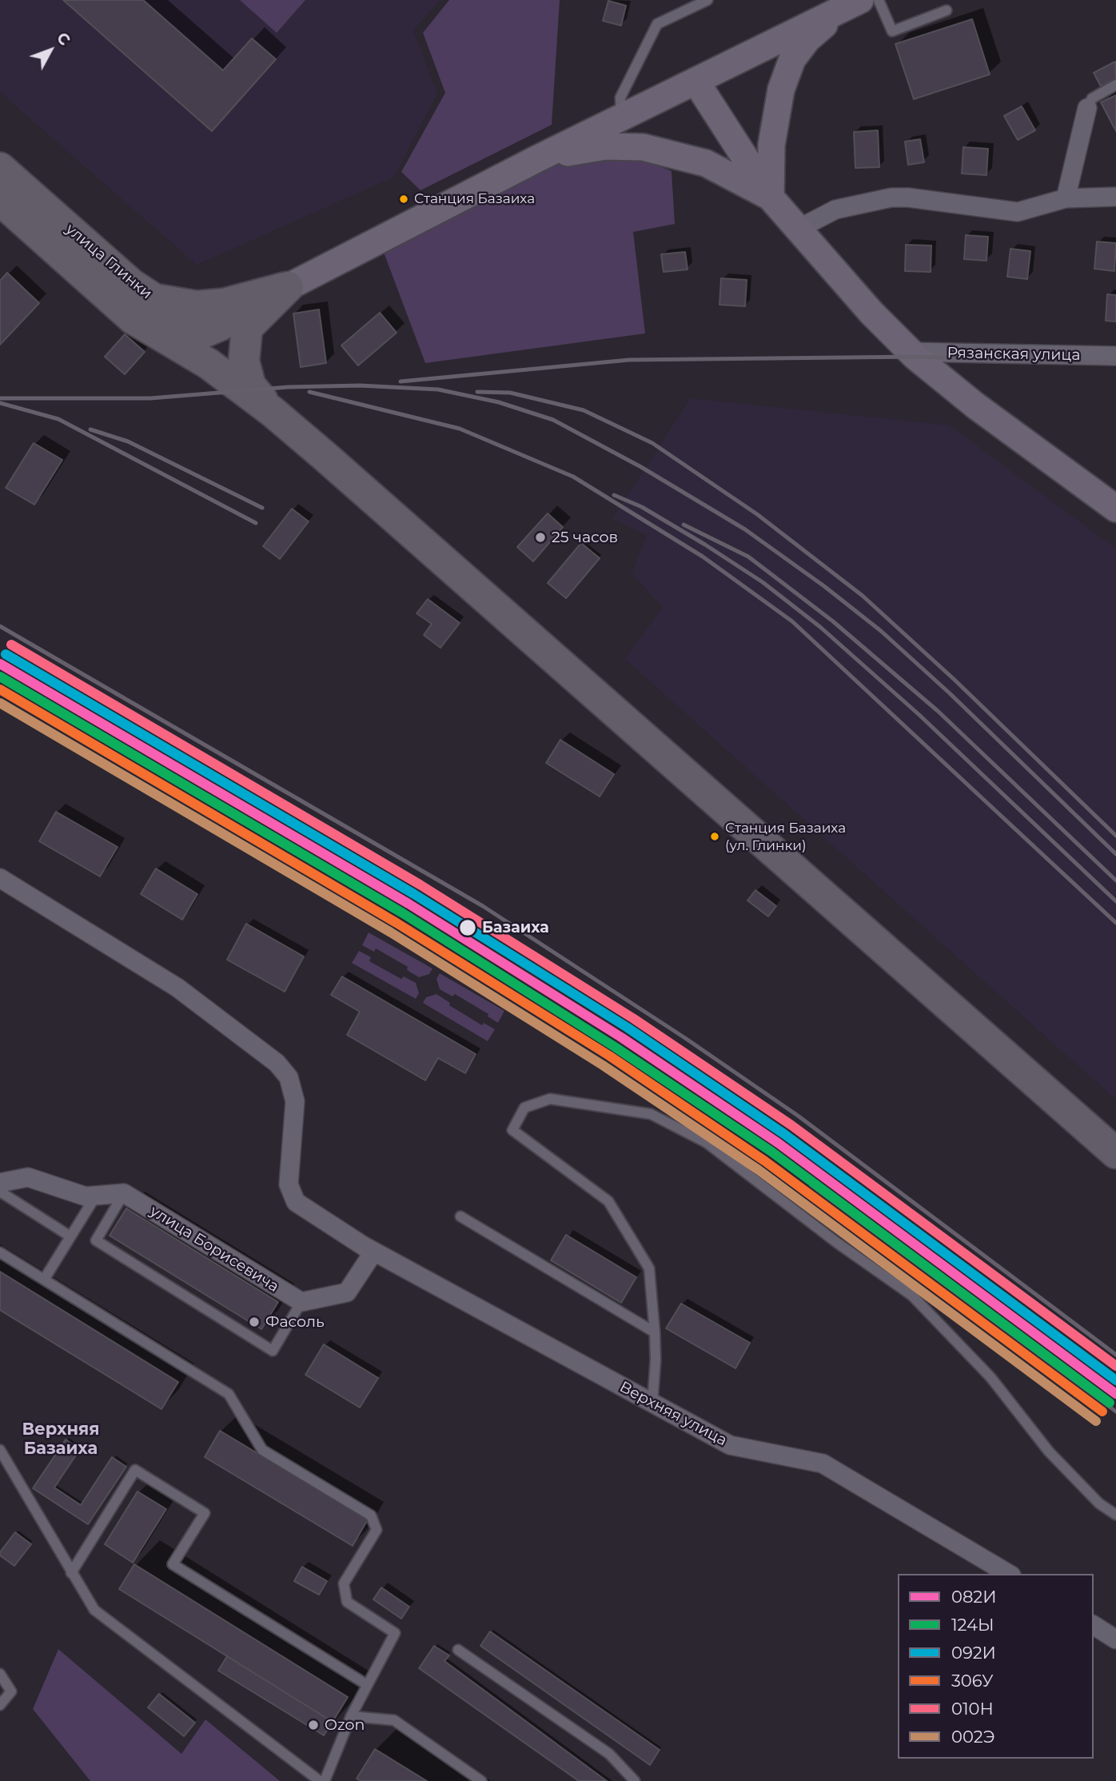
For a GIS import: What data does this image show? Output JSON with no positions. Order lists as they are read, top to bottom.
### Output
{
  "streets": {
    "highway": ["улица Глинки"],
    "street": ["Рязанская улица", "улица Борисевича", "Верхняя улица"]
  },
  "districts": ["Верхняя Базаиха"],
  "places": [
    "Станция Базаиха",
    "25 часов",
    "Станция Базаиха (ул. Глинки)",
    "Базаиха",
    "Фасоль",
    "Ozon"
  ],
  "lines": [
    "transit line 010Н",
    "transit line 092И",
    "transit line 082И",
    "transit line 124Ы",
    "transit line 306У",
    "transit line 002Э"
  ],
  "legend": [
    "082И",
    "124Ы",
    "092И",
    "306У",
    "010Н",
    "002Э"
  ],
  "north": "top right"
}
